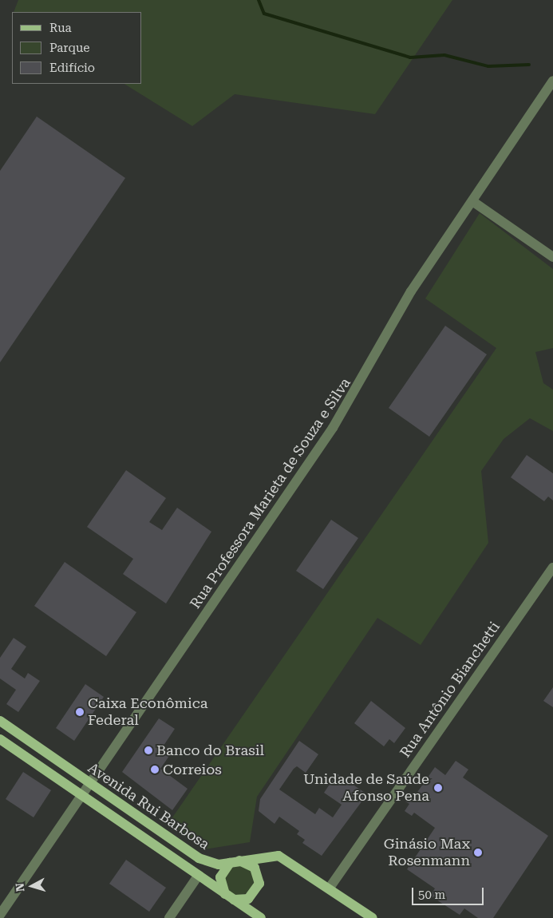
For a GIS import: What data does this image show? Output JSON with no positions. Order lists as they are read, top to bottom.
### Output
{
  "streets": {
    "main road": ["Avenida Rui Barbosa"],
    "street": ["Rua Professora Marieta de Souza e Silva", "Rua Antônio Bianchetti"]
  },
  "crossings": [
    ["Rua Professora Marieta de Souza e Silva", "Avenida Rui Barbosa"],
    ["Rua Antônio Bianchetti", "Avenida Rui Barbosa"]
  ],
  "places": [
    "Caixa Econômica Federal",
    "Banco do Brasil",
    "Correios",
    "Unidade de Saúde Afonso Pena",
    "Ginásio Max Rosenmann"
  ],
  "legend": ["Rua", "Parque", "Edifício"],
  "scale_bar": "50 m",
  "north": "left"
}
